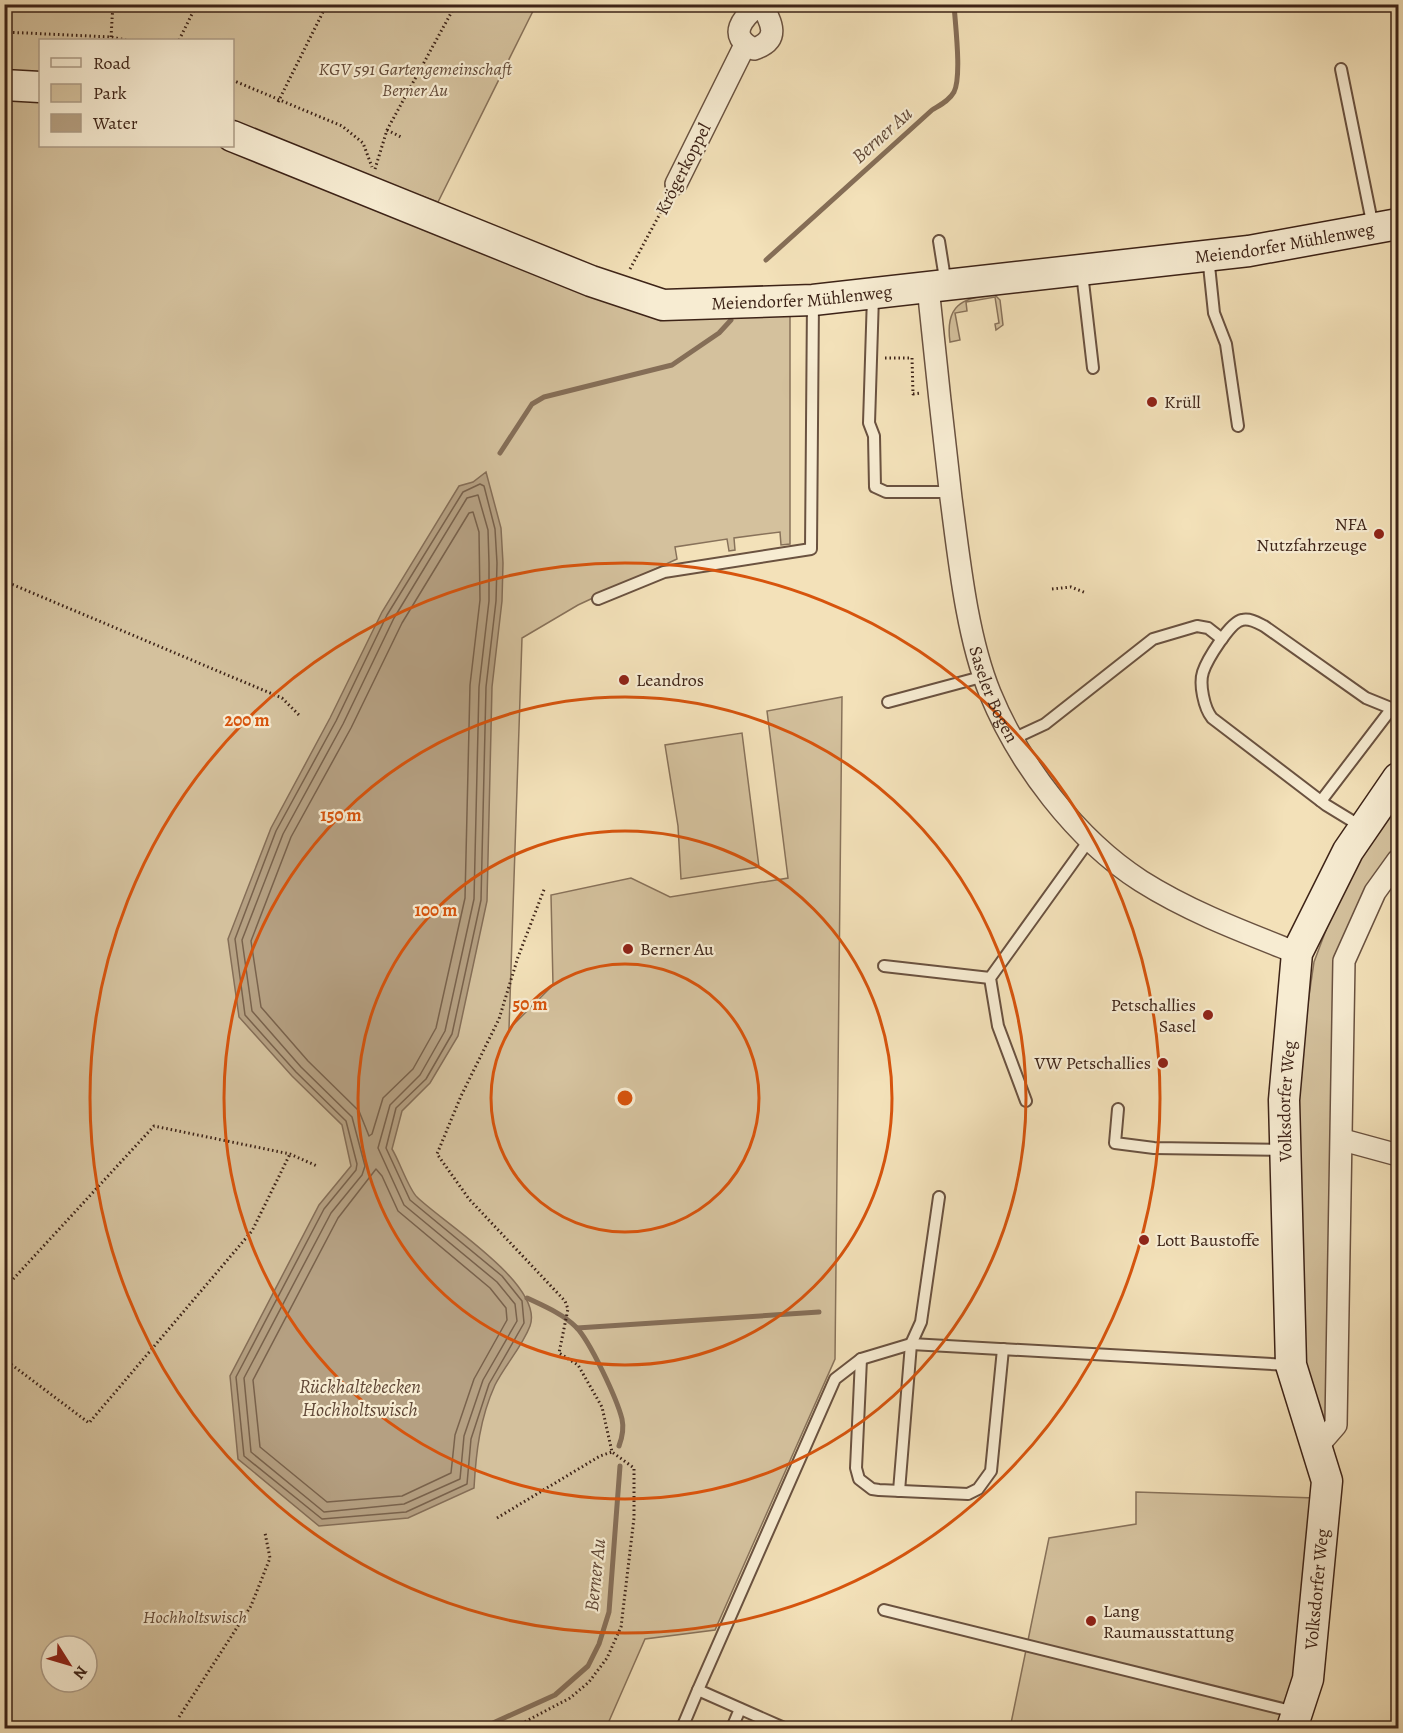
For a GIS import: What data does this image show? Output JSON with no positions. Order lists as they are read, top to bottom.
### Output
{
  "streets": {
    "street": [
      "Krögerkoppel",
      "Meiendorfer Mühlenweg",
      "Saseler Bogen",
      "Volksdorfer Weg"
    ]
  },
  "crossings": [
    ["Krögerkoppel", "Meiendorfer Mühlenweg"],
    ["Meiendorfer Mühlenweg", "Saseler Bogen"],
    ["Saseler Bogen", "Volksdorfer Weg"]
  ],
  "water": ["Berner Au", "Rückhaltebecken Hochholtswisch"],
  "parks": ["KGV 591 Gartengemeinschaft Berner Au", "Hochholtswisch"],
  "places": [
    "Krüll",
    "NFA Nutzfahrzeuge",
    "Leandros",
    "Berner Au",
    "Petschallies Sasel",
    "VW Petschallies",
    "Lott Baustoffe",
    "Lang Raumausstattung"
  ],
  "legend": ["Road", "Park", "Water"],
  "north": "bottom right",
  "rings": [
    "200 m",
    "150 m",
    "100 m",
    "50 m"
  ]
}
